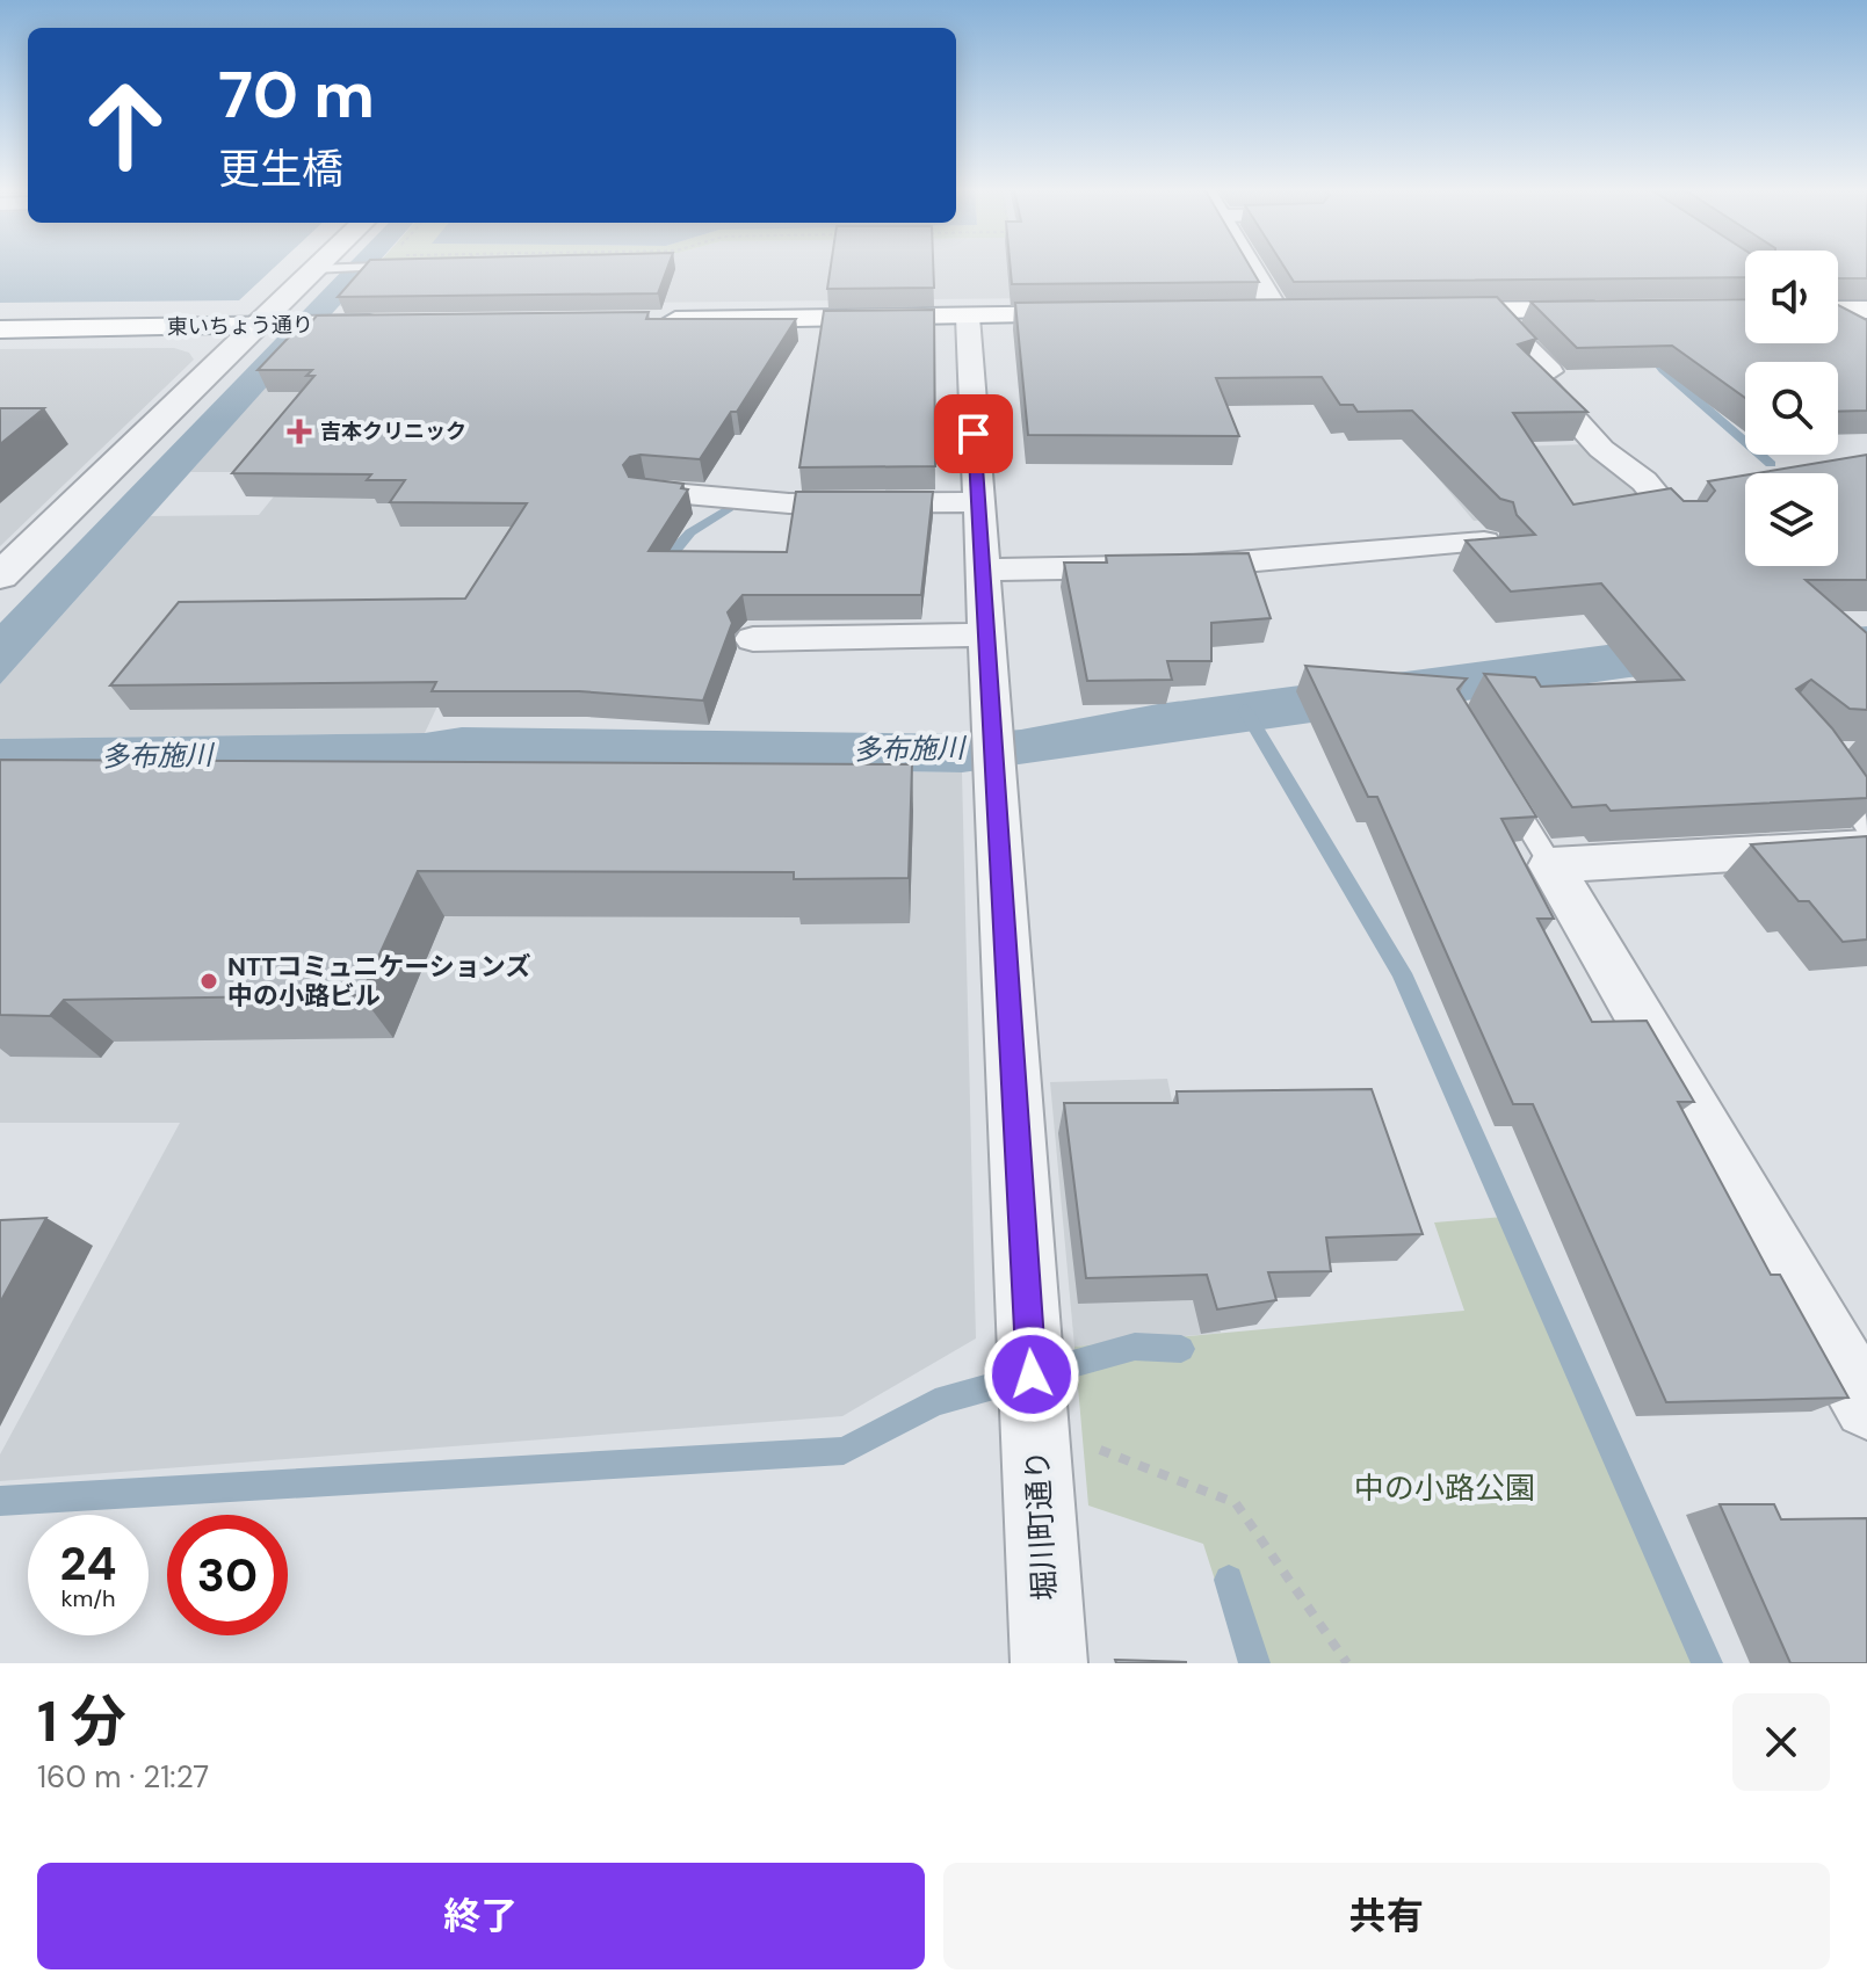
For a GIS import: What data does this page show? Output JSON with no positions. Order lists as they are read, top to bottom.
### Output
{
  "streets": {
    "highway": ["東いちょう通り"],
    "street": ["堀川町通り"]
  },
  "water": ["多布施川"],
  "parks": ["中の小路公園"],
  "places": {
    "health": ["吉本クリニック"],
    "other": ["NTTコミュニケーションズ 中の小路ビル"]
  },
  "page": {
    "turn": ["70 m", "更生橋"],
    "speed": "24 km/h",
    "limit": "30",
    "heading": ["1 分", "160 m · 21:27"],
    "buttons": ["終了", "共有"]
  }
}
